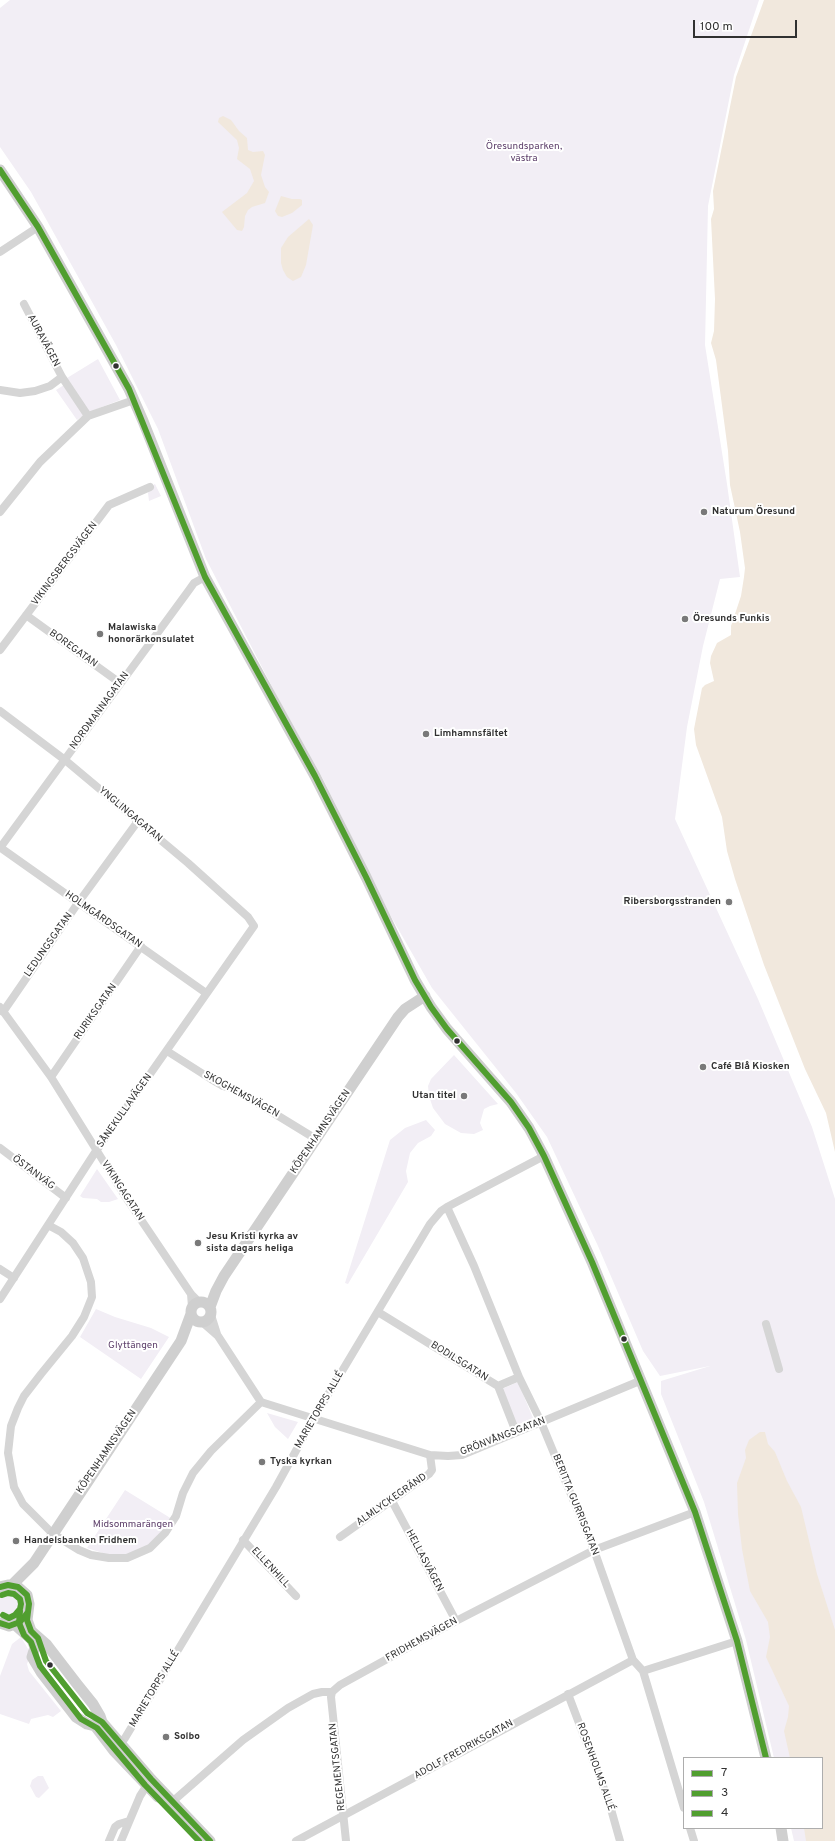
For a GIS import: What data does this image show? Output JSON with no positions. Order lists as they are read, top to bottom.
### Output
{
  "streets": {
    "main road": ["KÖPENHAMNSVÄGEN"],
    "street": [
      "AURAVÄGEN",
      "VIKINGSBERGSVÄGEN",
      "BOREGATAN",
      "NORDMANNAGATAN",
      "YNGLINGAGATAN",
      "HOLMGÅRDSGATAN",
      "LEDUNGSGATAN",
      "RURIKSGATAN",
      "SKOGHEMSVÄGEN",
      "SÅNEKULLAVÄGEN",
      "ÖSTANVÄG",
      "VIKINGAGATAN",
      "BODILSGATAN",
      "MARIETORPS ALLÉ",
      "GRÖNVÅNGSGATAN",
      "ALMLYCKEGRÄND",
      "BERITTA GURRISGATAN",
      "HELLASVÄGEN",
      "ELLENHILL",
      "FRIDHEMSVÄGEN",
      "ADOLF FREDRIKSGATAN",
      "REGEMENTSGATAN",
      "ROSENHOLMS ALLÉ"
    ]
  },
  "crossings": [
    ["VIKINGSBERGSVÄGEN", "BOREGATAN"],
    ["BOREGATAN", "NORDMANNAGATAN"],
    ["NORDMANNAGATAN", "YNGLINGAGATAN"],
    ["NORDMANNAGATAN", "HOLMGÅRDSGATAN"],
    ["YNGLINGAGATAN", "LEDUNGSGATAN"],
    ["YNGLINGAGATAN", "SÅNEKULLAVÄGEN"],
    ["HOLMGÅRDSGATAN", "LEDUNGSGATAN"],
    ["HOLMGÅRDSGATAN", "RURIKSGATAN"],
    ["HOLMGÅRDSGATAN", "SÅNEKULLAVÄGEN"],
    ["LEDUNGSGATAN", "VIKINGAGATAN"],
    ["RURIKSGATAN", "VIKINGAGATAN"],
    ["SKOGHEMSVÄGEN", "SÅNEKULLAVÄGEN"],
    ["SKOGHEMSVÄGEN", "KÖPENHAMNSVÄGEN"],
    ["SÅNEKULLAVÄGEN", "ÖSTANVÄG"],
    ["SÅNEKULLAVÄGEN", "VIKINGAGATAN"],
    ["KÖPENHAMNSVÄGEN", "VIKINGAGATAN"],
    ["KÖPENHAMNSVÄGEN", "MARIETORPS ALLÉ"],
    ["BODILSGATAN", "MARIETORPS ALLÉ"],
    ["BODILSGATAN", "GRÖNVÅNGSGATAN"],
    ["MARIETORPS ALLÉ", "GRÖNVÅNGSGATAN"],
    ["MARIETORPS ALLÉ", "BERITTA GURRISGATAN"],
    ["MARIETORPS ALLÉ", "ELLENHILL"],
    ["GRÖNVÅNGSGATAN", "ALMLYCKEGRÄND"],
    ["GRÖNVÅNGSGATAN", "BERITTA GURRISGATAN"],
    ["ALMLYCKEGRÄND", "HELLASVÄGEN"],
    ["BERITTA GURRISGATAN", "FRIDHEMSVÄGEN"],
    ["BERITTA GURRISGATAN", "ADOLF FREDRIKSGATAN"],
    ["HELLASVÄGEN", "FRIDHEMSVÄGEN"],
    ["FRIDHEMSVÄGEN", "REGEMENTSGATAN"],
    ["ADOLF FREDRIKSGATAN", "REGEMENTSGATAN"],
    ["ADOLF FREDRIKSGATAN", "ROSENHOLMS ALLÉ"]
  ],
  "parks": ["Öresundsparken, västra", "Glyttängen", "Midsommarängen"],
  "places": [
    "Naturum Öresund",
    "Öresunds Funkis",
    "Malawiska honorärkonsulatet",
    "Limhamnsfältet",
    "Ribersborgsstranden",
    "Café Blå Kiosken",
    "Utan titel",
    "Jesu Kristi kyrka av sista dagars heliga",
    "Tyska kyrkan",
    "Handelsbanken Fridhem",
    "Solbo"
  ],
  "lines": ["transit line 7", "transit line 3", "transit line 4"],
  "legend": ["7", "3", "4"],
  "scale_bar": "100 m"
}
